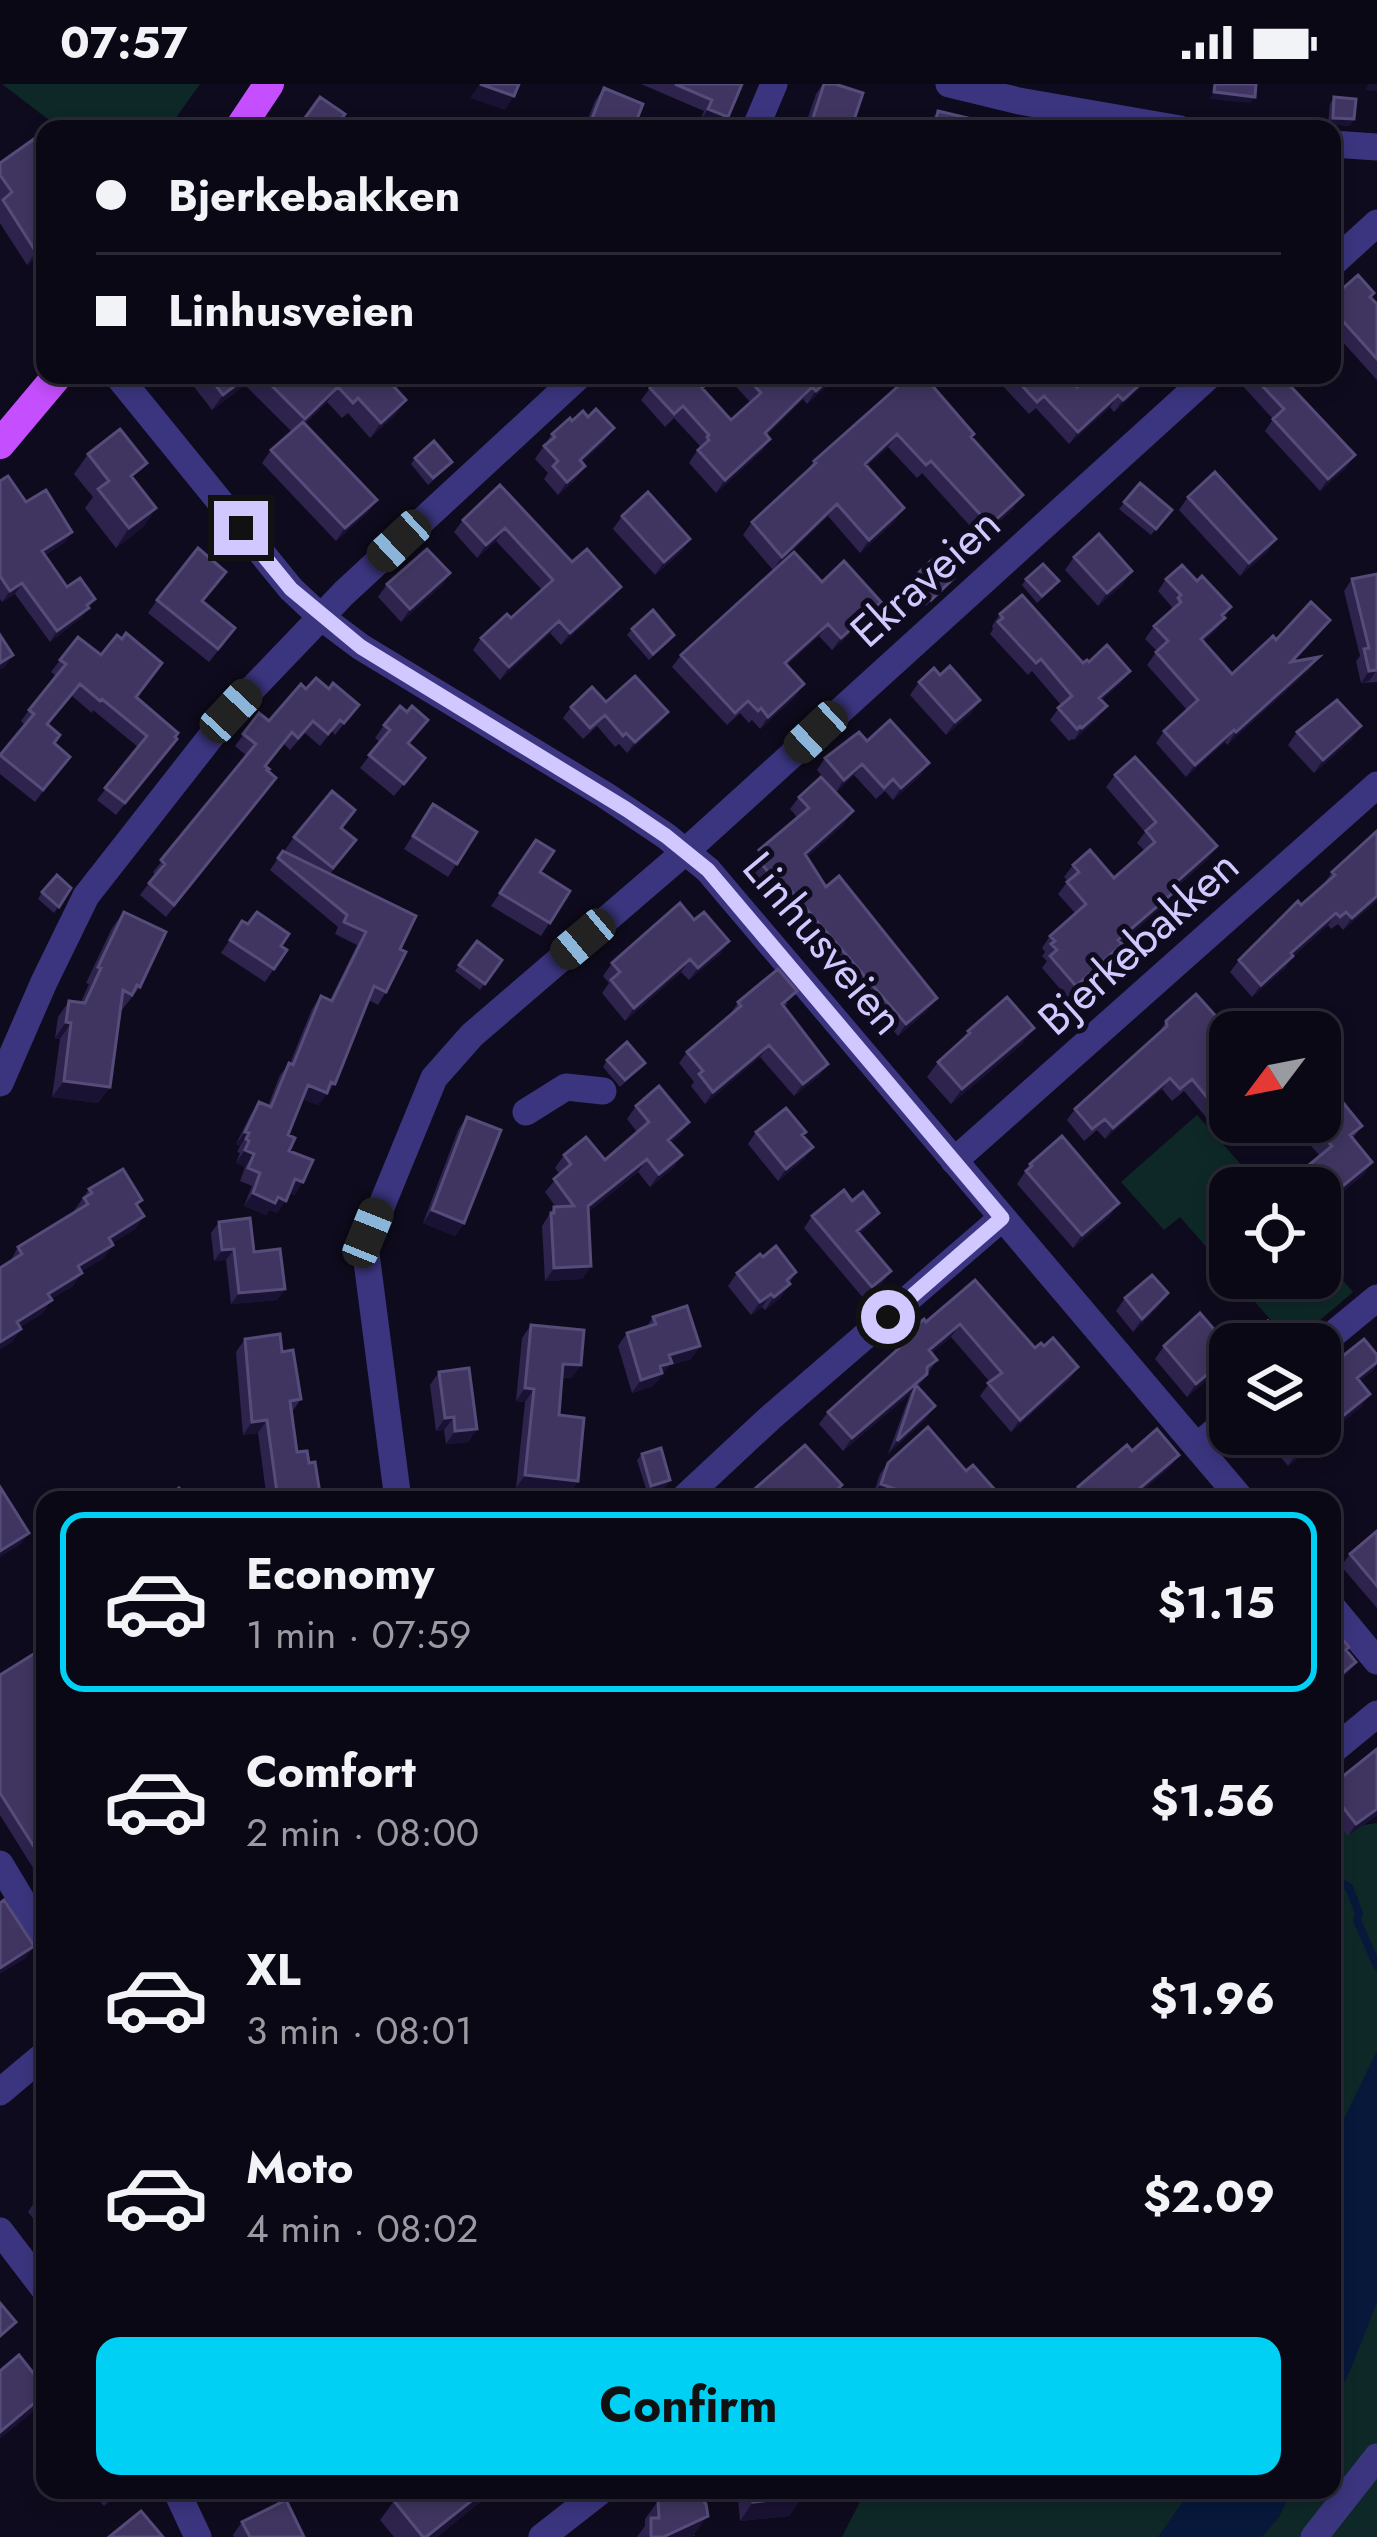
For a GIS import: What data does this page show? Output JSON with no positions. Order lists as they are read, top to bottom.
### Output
{
  "streets": {
    "street": ["Ekraveien", "Bjerkebakken", "Linhusveien"]
  },
  "crossings": [
    ["Ekraveien", "Linhusveien"],
    ["Bjerkebakken", "Linhusveien"]
  ],
  "north": "bottom left",
  "page": {
    "status": "07:57",
    "banner": ["Bjerkebakken", "Linhusveien"],
    "list": [
      {
        "name": "Economy",
        "note": "1 min · 07:59",
        "value": "$1.15"
      },
      {
        "name": "Comfort",
        "note": "2 min · 08:00",
        "value": "$1.56"
      },
      {
        "name": "XL",
        "note": "3 min · 08:01",
        "value": "$1.96"
      },
      {
        "name": "Moto",
        "note": "4 min · 08:02",
        "value": "$2.09"
      }
    ],
    "buttons": "Confirm"
  }
}
